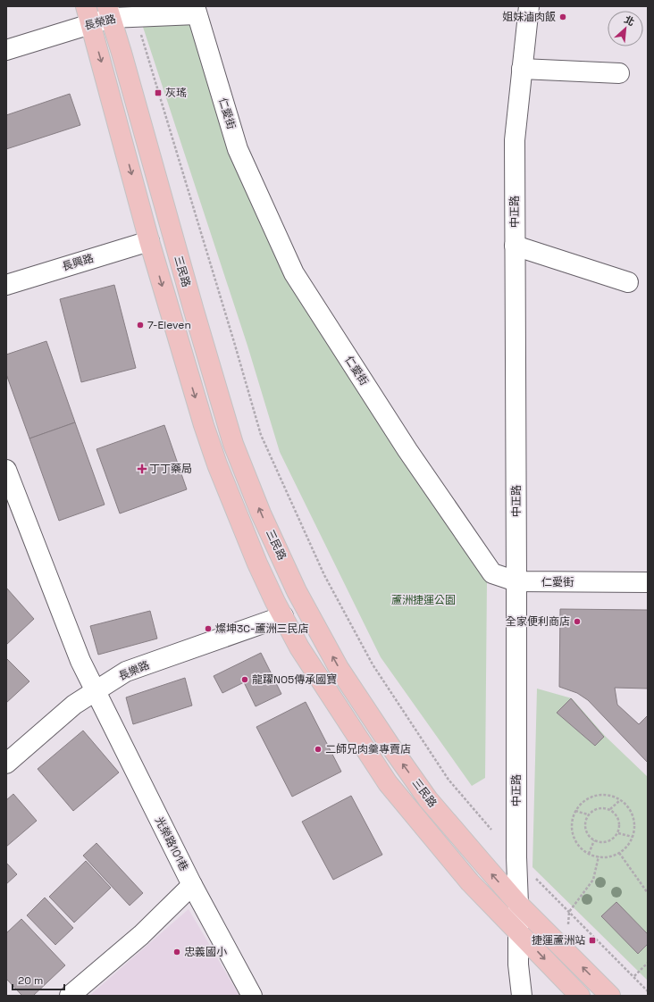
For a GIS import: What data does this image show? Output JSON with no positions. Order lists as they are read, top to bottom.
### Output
{
  "streets": {
    "main road": ["三民路"],
    "street": [
      "長榮路",
      "仁愛街",
      "中正路",
      "長興路",
      "長樂路",
      "光榮路101巷"
    ]
  },
  "crossings": [
    ["長榮路", "仁愛街"],
    ["長榮路", "三民路"],
    ["仁愛街", "中正路"],
    ["中正路", "三民路"],
    ["長興路", "三民路"],
    ["三民路", "長樂路"],
    ["長樂路", "光榮路101巷"]
  ],
  "parks": ["蘆洲捷運公園"],
  "places": {
    "other": [
      "姐妹滷肉飯",
      "7-Eleven",
      "全家便利商店",
      "燦坤3C-蘆洲三民店",
      "龍躍NO5傳承國寶",
      "二師兄肉羹專賣店",
      "忠義國小"
    ],
    "transit": ["灰瑤", "捷運蘆洲站"],
    "health": ["丁丁藥局"]
  },
  "scale_bar": "20 m",
  "north": "top right"
}
